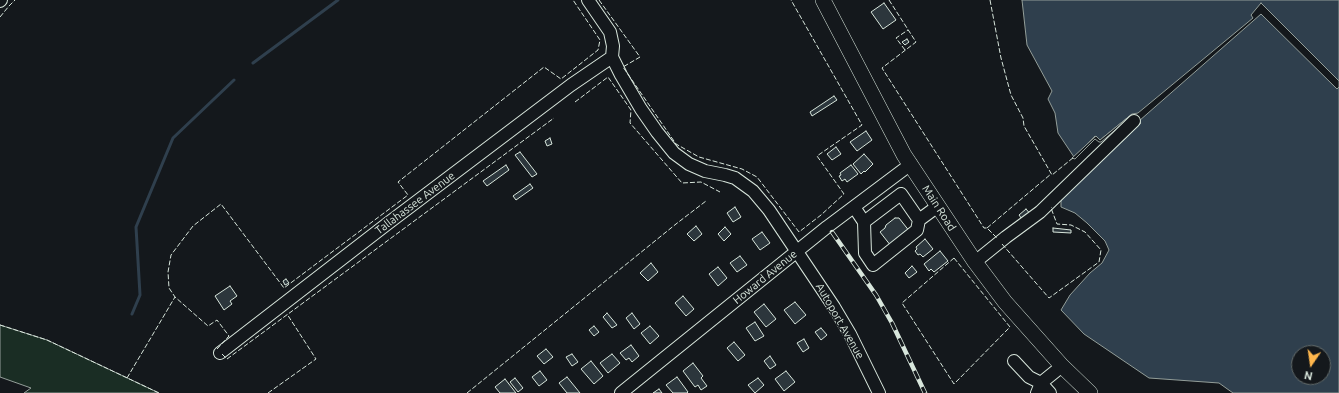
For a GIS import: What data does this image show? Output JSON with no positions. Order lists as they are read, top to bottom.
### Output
{
  "streets": {
    "main road": ["Main Road"],
    "street": ["Tallahassee Avenue", "Howard Avenue", "Autoport Avenue"]
  },
  "crossings": [
    ["Tallahassee Avenue", "Autoport Avenue"],
    ["Main Road", "Howard Avenue"],
    ["Howard Avenue", "Autoport Avenue"]
  ],
  "north": "bottom"
}
